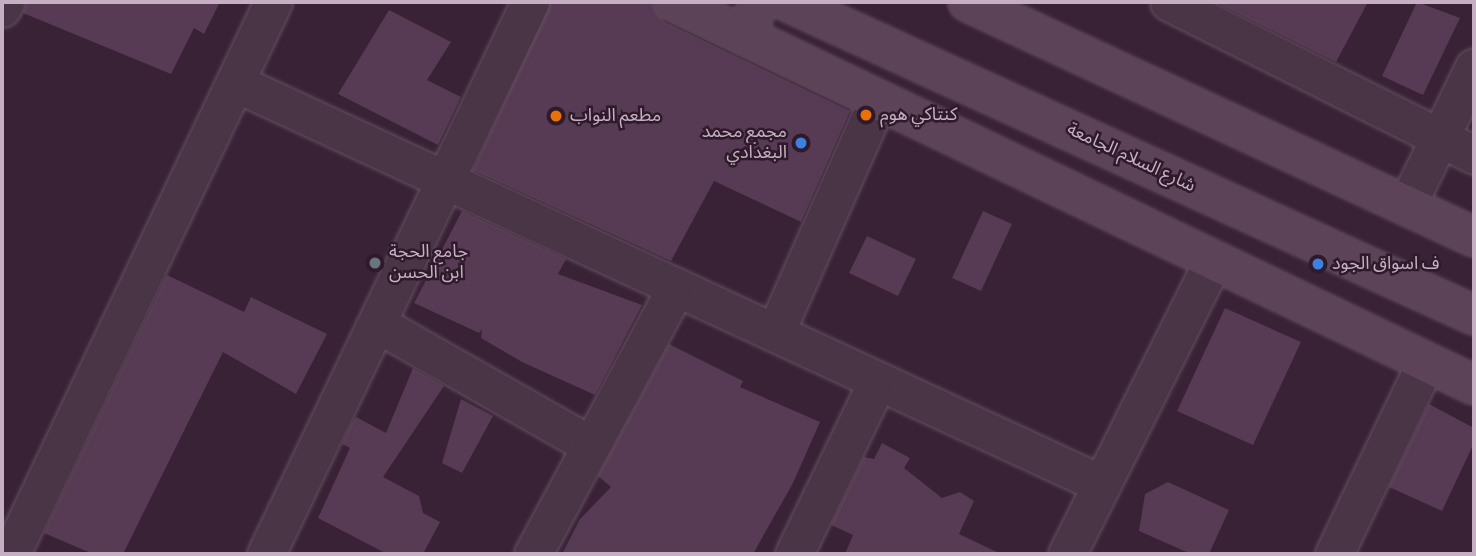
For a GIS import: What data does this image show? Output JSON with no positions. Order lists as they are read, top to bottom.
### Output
{
  "streets": {
    "main road": ["شارع السلام الجامعة"]
  },
  "places": [
    "كنتاكي هوم",
    "مطعم النواب",
    "مجمع محمد البغدادي",
    "جامع الحجة ابن الحسن",
    "ف اسواق الجود"
  ]
}
